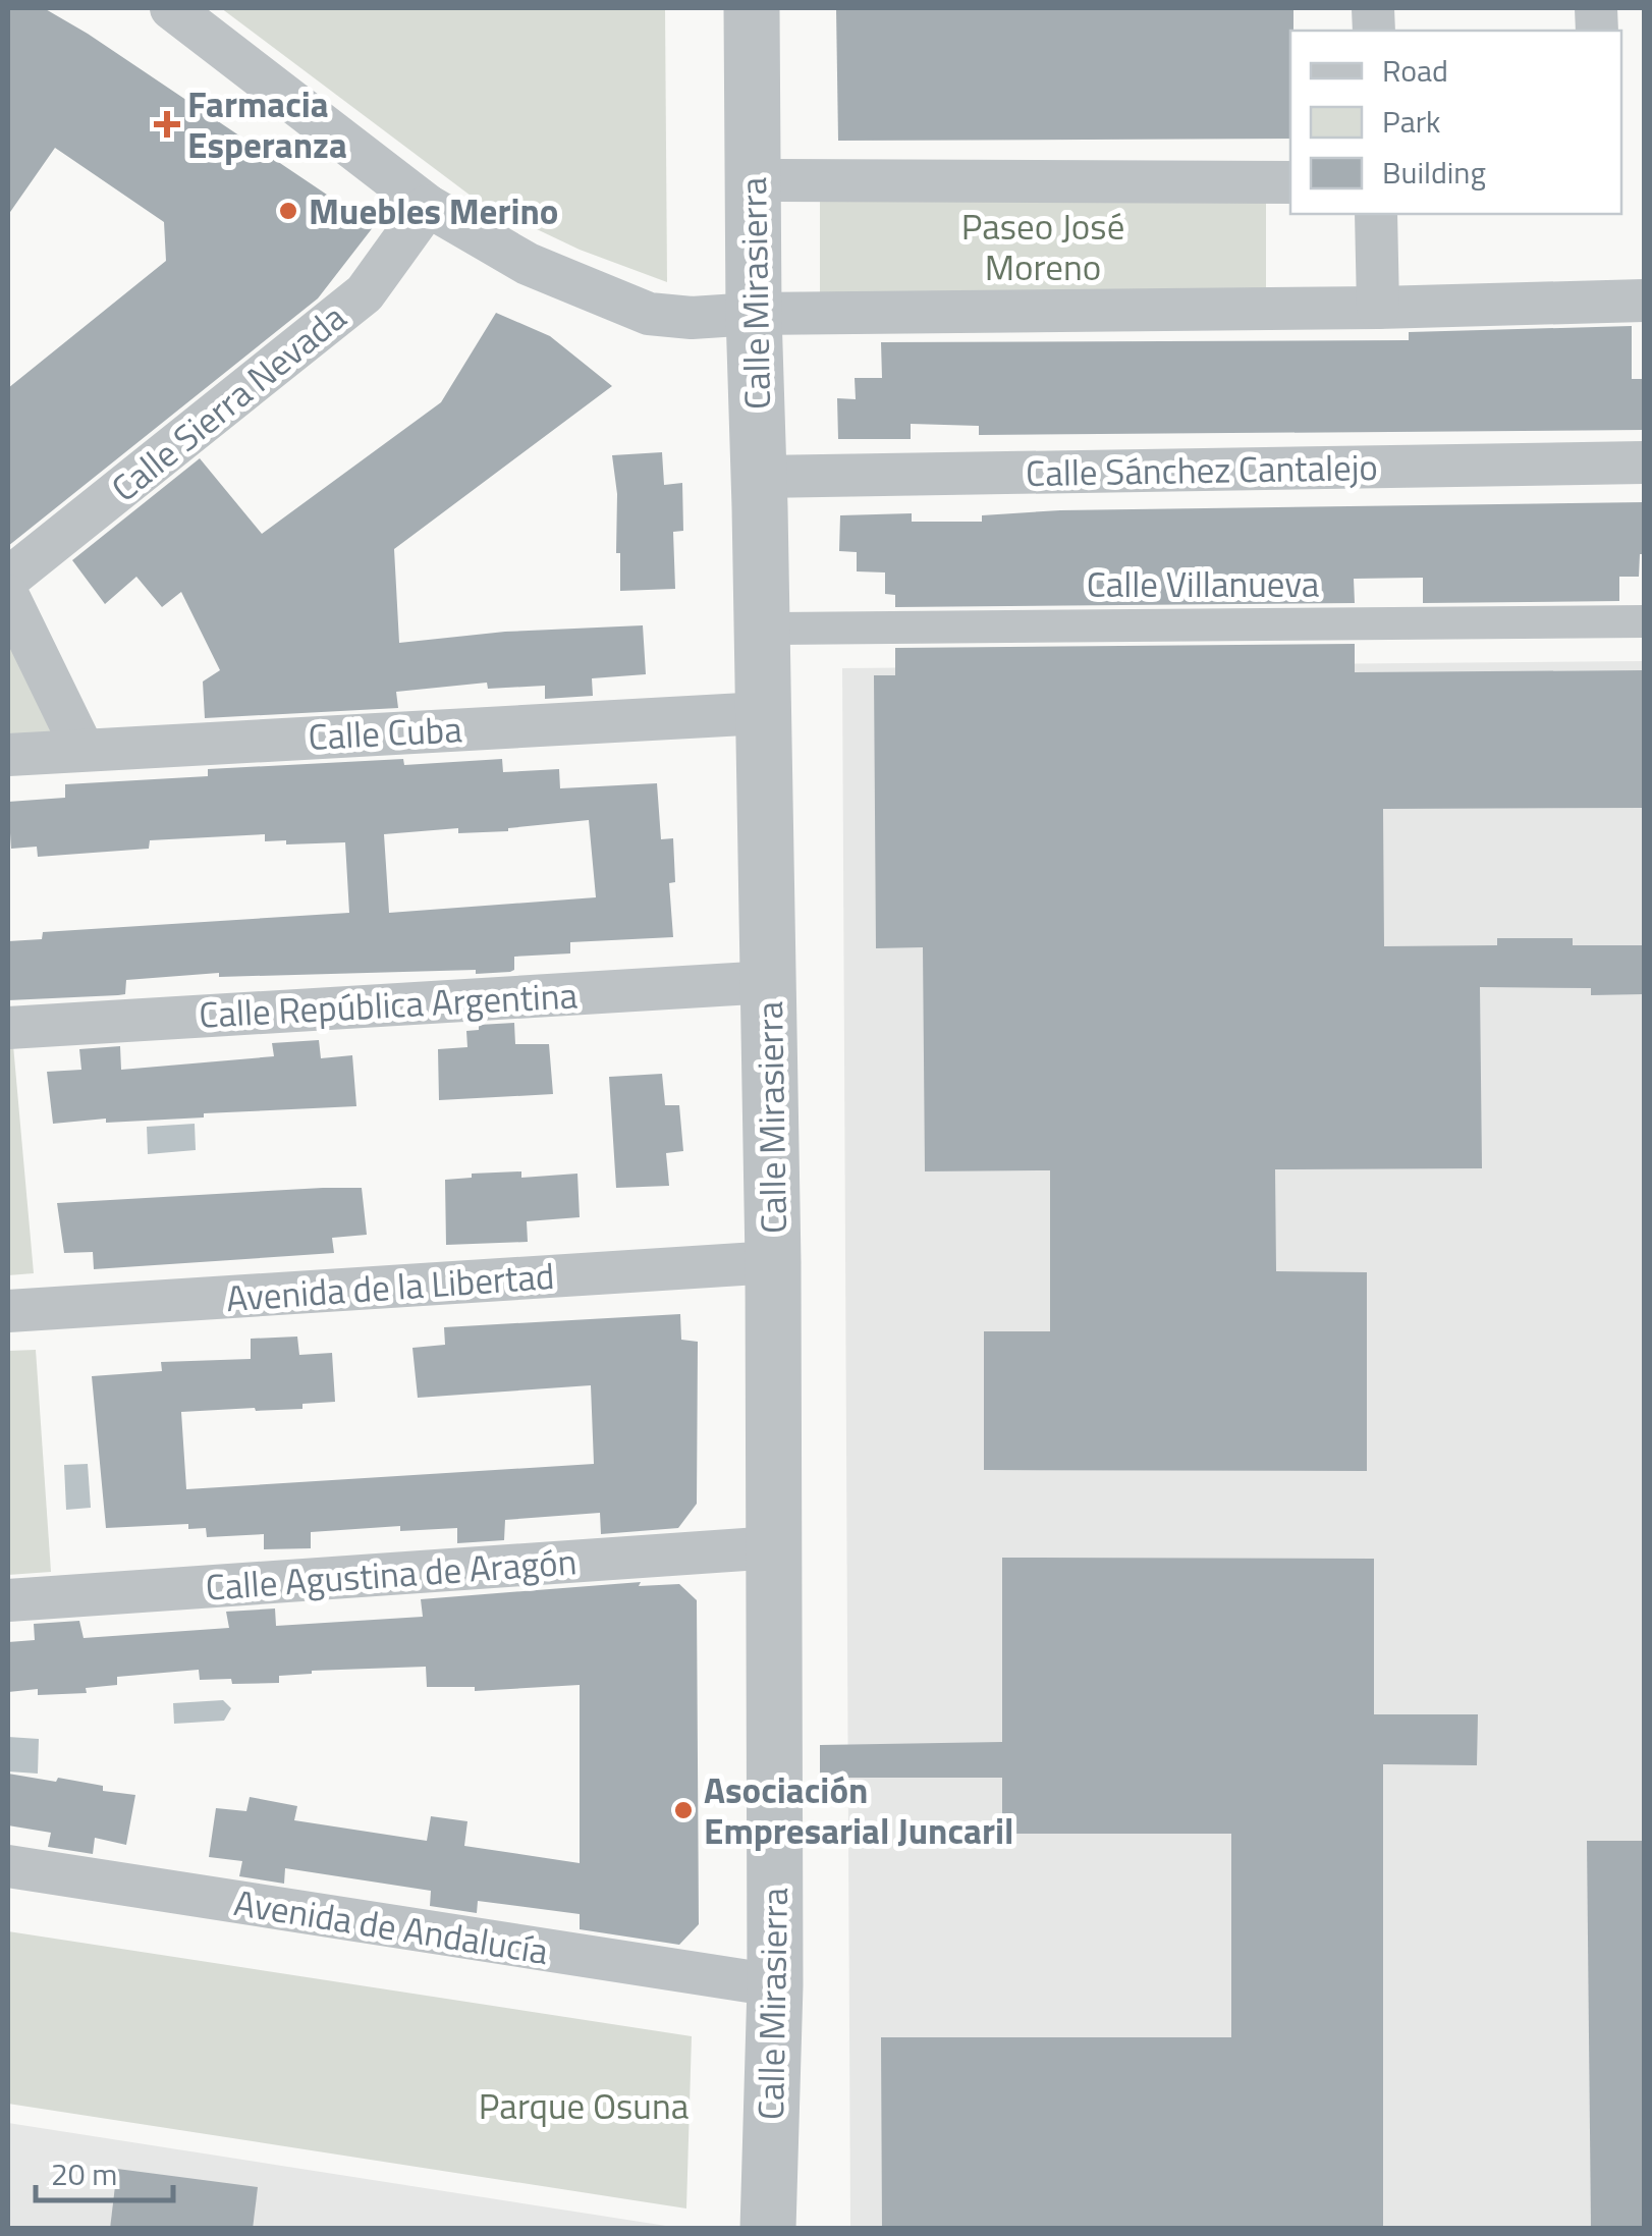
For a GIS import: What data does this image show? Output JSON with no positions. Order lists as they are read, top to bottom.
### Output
{
  "streets": {
    "street": [
      "Calle Mirasierra",
      "Calle Sierra Nevada",
      "Calle Sánchez Cantalejo",
      "Calle Villanueva",
      "Calle Cuba",
      "Calle República Argentina",
      "Avenida de la Libertad",
      "Calle Agustina de Aragón",
      "Avenida de Andalucía"
    ]
  },
  "crossings": [
    ["Calle Mirasierra", "Calle Sánchez Cantalejo"],
    ["Calle Mirasierra", "Calle Villanueva"],
    ["Calle Mirasierra", "Calle Cuba"],
    ["Calle Mirasierra", "Calle República Argentina"],
    ["Calle Mirasierra", "Avenida de la Libertad"],
    ["Calle Mirasierra", "Calle Agustina de Aragón"],
    ["Calle Mirasierra", "Avenida de Andalucía"]
  ],
  "parks": ["Paseo José Moreno", "Parque Osuna"],
  "places": {
    "health": ["Farmacia Esperanza"],
    "other": ["Muebles Merino", "Asociación Empresarial Juncaril"]
  },
  "legend": ["Road", "Park", "Building"],
  "scale_bar": "20 m"
}
